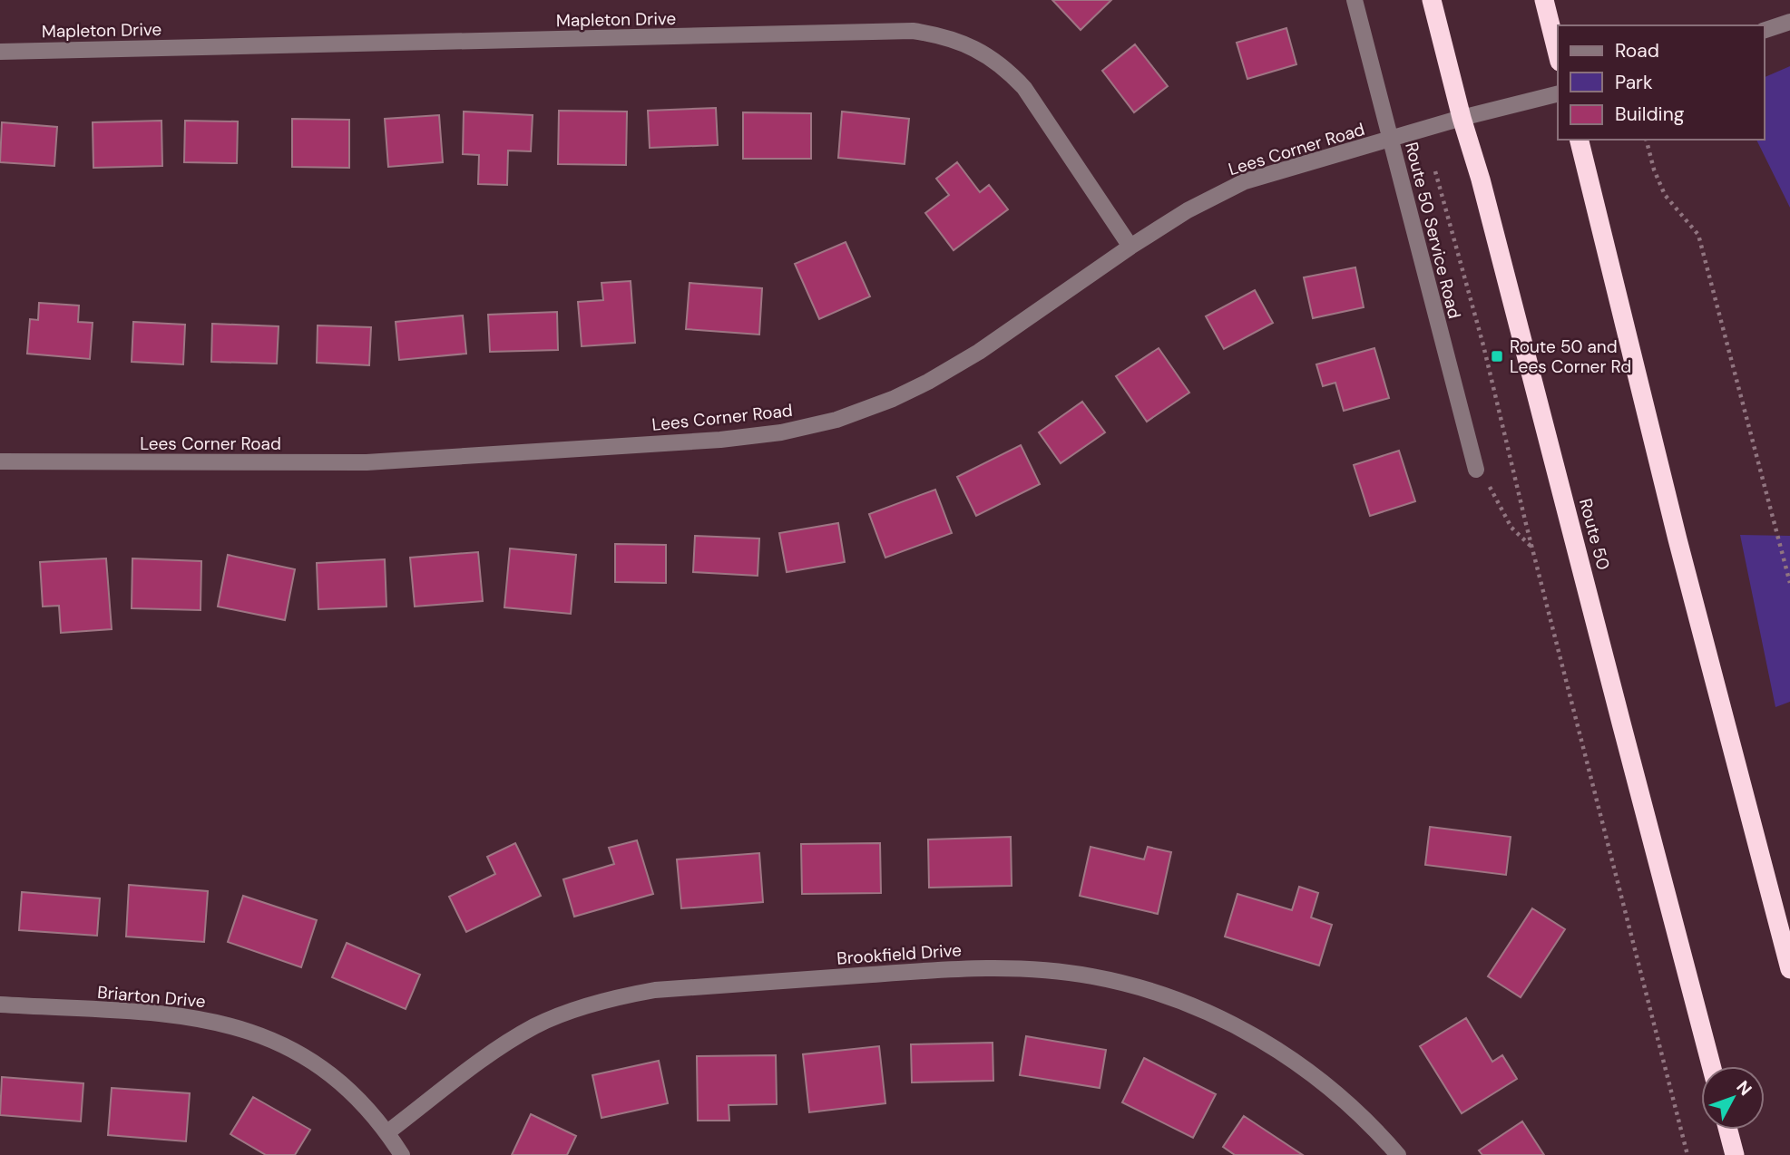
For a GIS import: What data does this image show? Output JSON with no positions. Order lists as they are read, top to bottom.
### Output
{
  "streets": {
    "highway": ["Route 50"],
    "street": [
      "Mapleton Drive",
      "Lees Corner Road",
      "Route 50 Service Road",
      "Brookfield Drive",
      "Briarton Drive"
    ]
  },
  "crossings": [
    ["Mapleton Drive", "Lees Corner Road"],
    ["Lees Corner Road", "Route 50 Service Road"],
    ["Lees Corner Road", "Route 50"],
    ["Brookfield Drive", "Briarton Drive"]
  ],
  "places": {
    "transit": ["Route 50 and Lees Corner Rd"]
  },
  "legend": ["Road", "Park", "Building"],
  "north": "top right"
}
